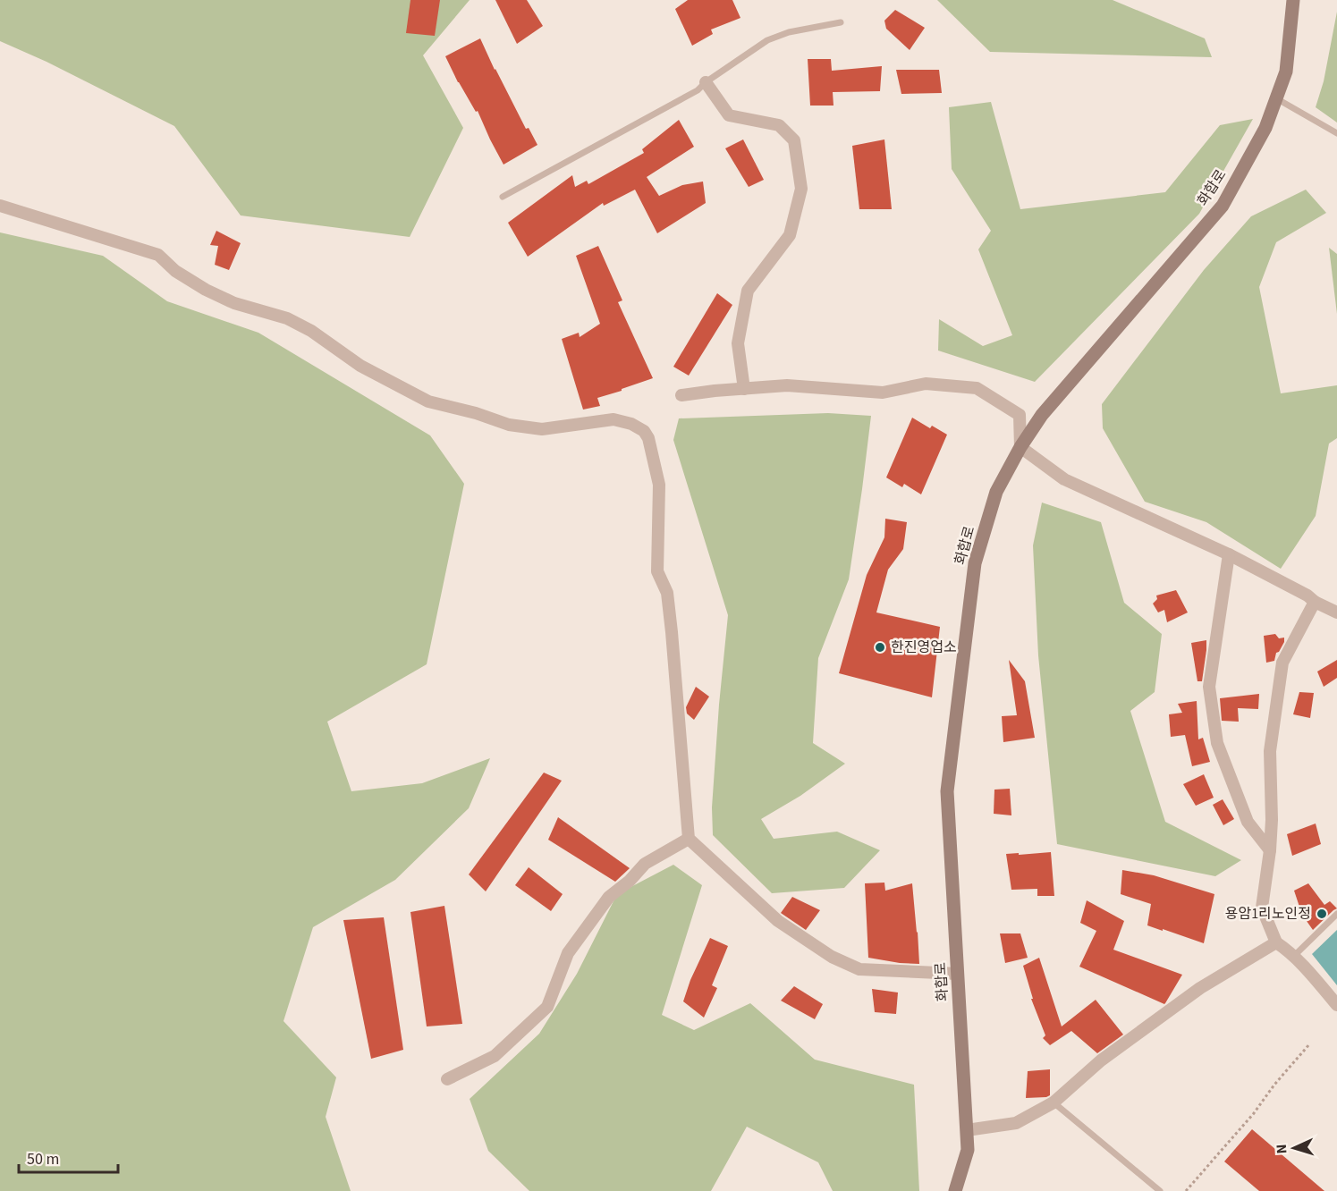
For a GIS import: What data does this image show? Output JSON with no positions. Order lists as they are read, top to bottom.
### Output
{
  "streets": {
    "main road": ["화합로"]
  },
  "places": ["한진영업소", "용암1리노인정"],
  "scale_bar": "50 m",
  "north": "left"
}
